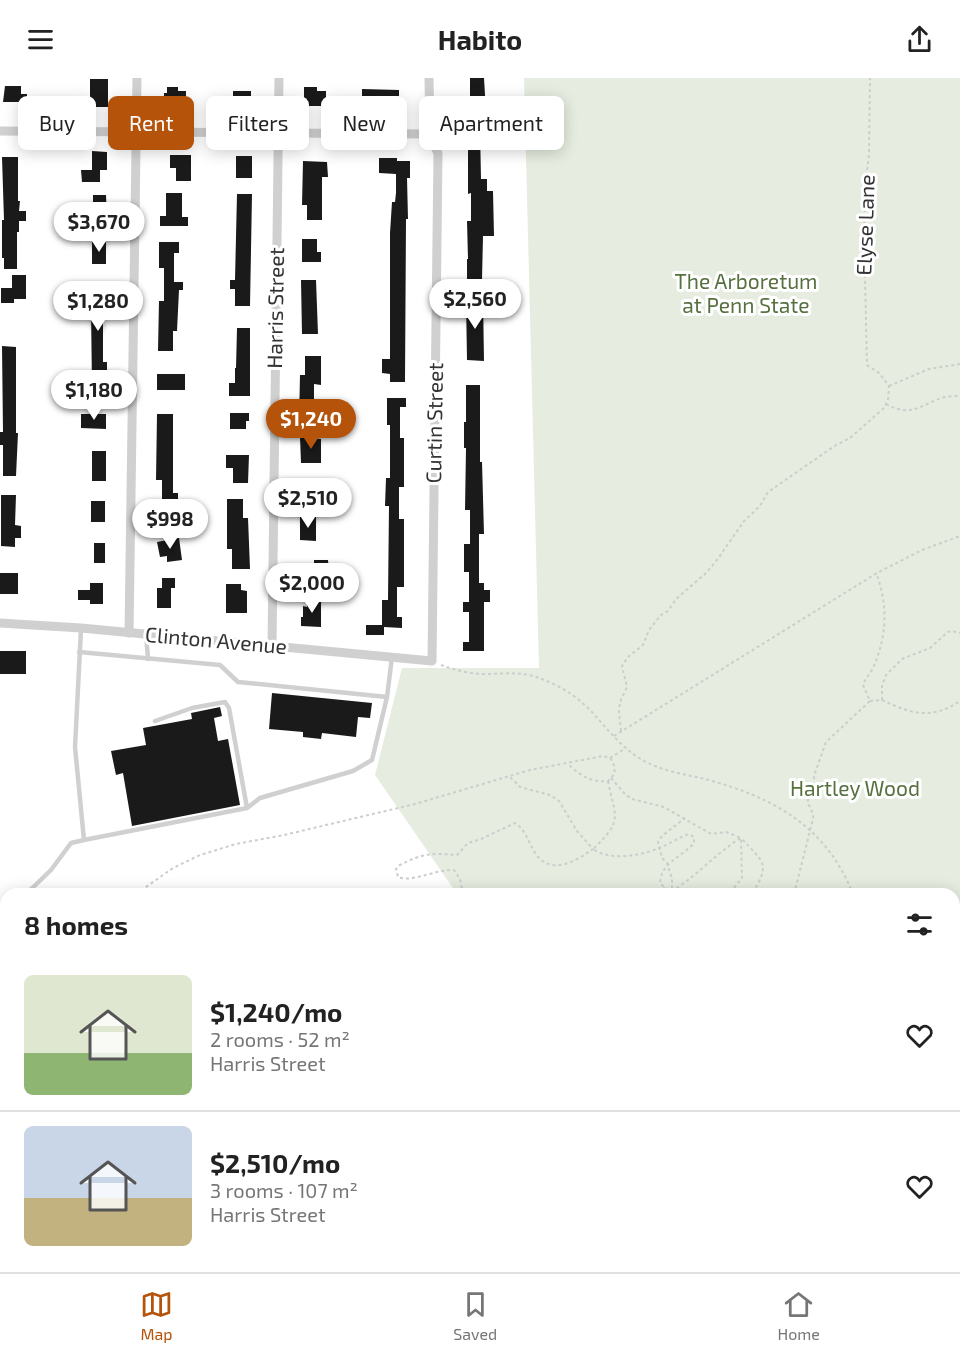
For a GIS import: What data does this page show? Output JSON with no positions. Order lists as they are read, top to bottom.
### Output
{
  "streets": {
    "street": ["Harris Street", "Curtin Street", "Clinton Avenue"],
    "path": ["Elyse Lane"]
  },
  "crossings": [
    ["Harris Street", "Clinton Avenue"],
    ["Curtin Street", "Clinton Avenue"]
  ],
  "parks": ["The Arboretum at Penn State", "Hartley Wood"],
  "page": {
    "header": "Habito",
    "chip": [
      "Buy",
      "Rent",
      "Filters",
      "New",
      "Apartment"
    ],
    "price": [
      "$3,670",
      "$2,560",
      "$1,280",
      "$1,180",
      "$1,240",
      "$2,510",
      "$998",
      "$2,000"
    ],
    "heading": "8 homes",
    "list": [
      {
        "name": "$1,240/mo",
        "note": "2 rooms · 52 m² · Harris Street"
      },
      {
        "name": "$2,510/mo",
        "note": "3 rooms · 107 m² · Harris Street"
      }
    ],
    "tabs": ["Map", "Saved", "Home"]
  }
}
